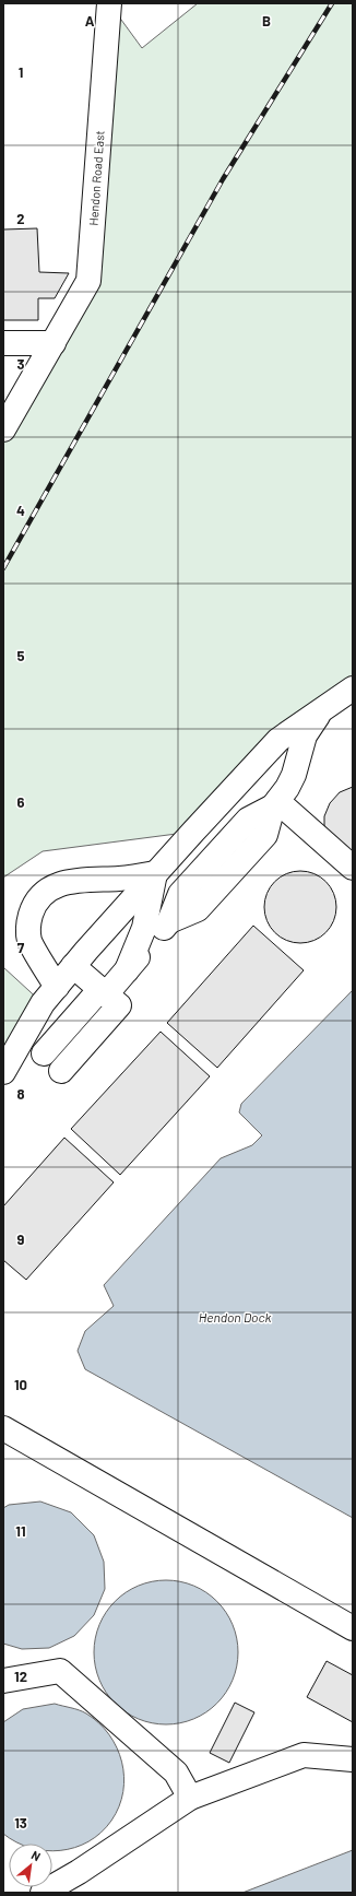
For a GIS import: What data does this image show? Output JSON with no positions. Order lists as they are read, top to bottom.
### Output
{
  "streets": {
    "street": ["Hendon Road East"]
  },
  "water": ["Hendon Dock"],
  "north": "top right",
  "grid": {
    "columns": ["A", "B"],
    "rows": [
      "1",
      "2",
      "3",
      "4",
      "5",
      "6",
      "7",
      "8",
      "9",
      "10",
      "11",
      "12",
      "13"
    ]
  }
}
